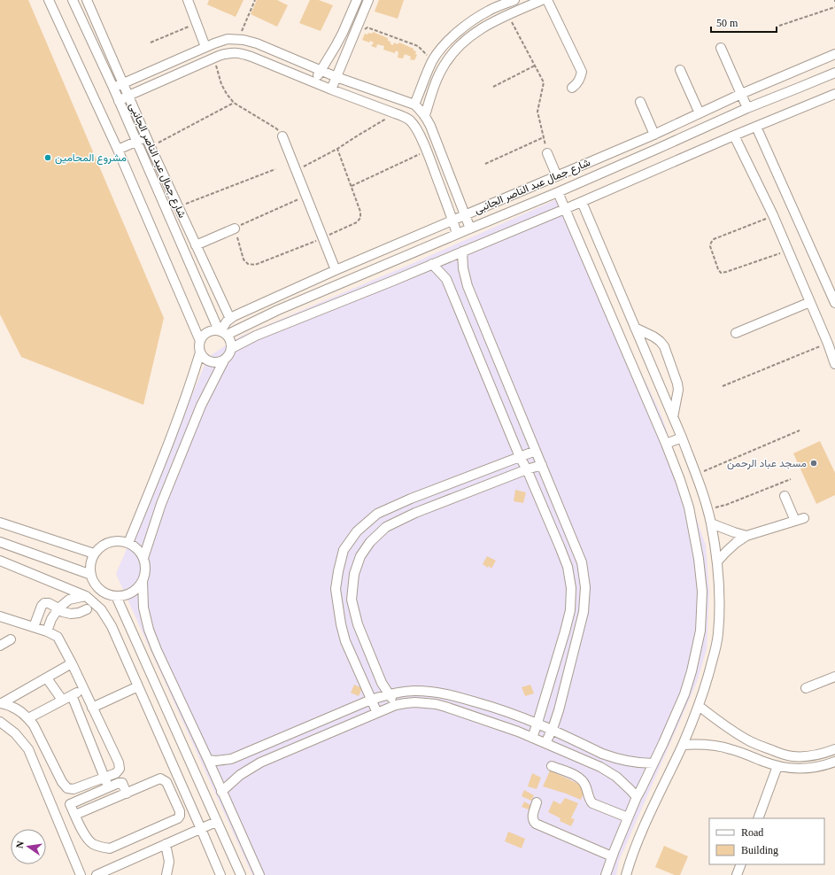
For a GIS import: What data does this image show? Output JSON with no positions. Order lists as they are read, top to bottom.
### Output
{
  "streets": {
    "street": ["شارع جمال عبد الناصر الجانبى"]
  },
  "places": ["مشروع المحامين", "مسجد عباد الرحمن"],
  "legend": ["Road", "Building"],
  "scale_bar": "50 m",
  "north": "left"
}
